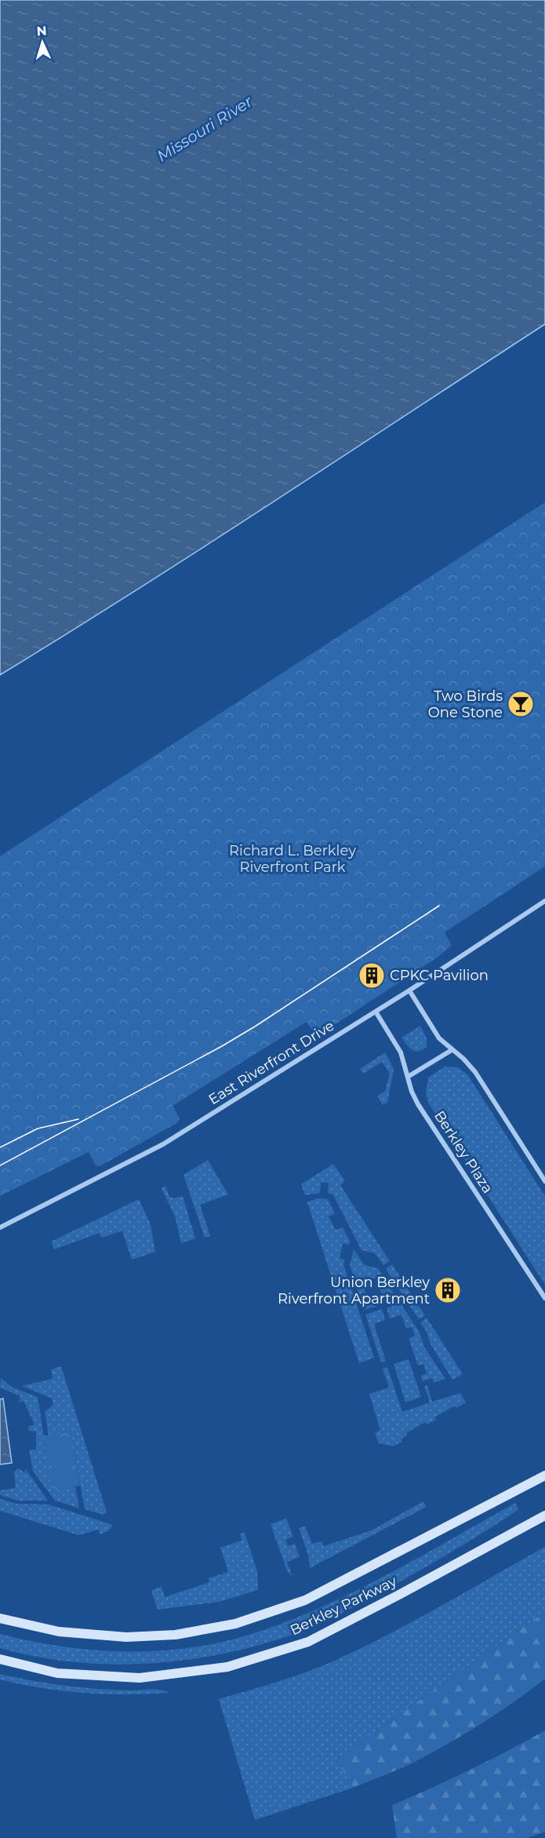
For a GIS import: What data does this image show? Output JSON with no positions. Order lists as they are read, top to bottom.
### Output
{
  "streets": {
    "main road": ["Berkley Parkway"],
    "street": ["East Riverfront Drive", "Berkley Plaza"]
  },
  "crossings": [
    ["East Riverfront Drive", "Berkley Plaza"]
  ],
  "water": ["Missouri River"],
  "parks": ["Richard L. Berkley Riverfront Park"],
  "places": {
    "bar": ["Two Birds One Stone"],
    "building": ["CPKC Pavilion", "Union Berkley Riverfront Apartment"]
  },
  "north": "top"
}
